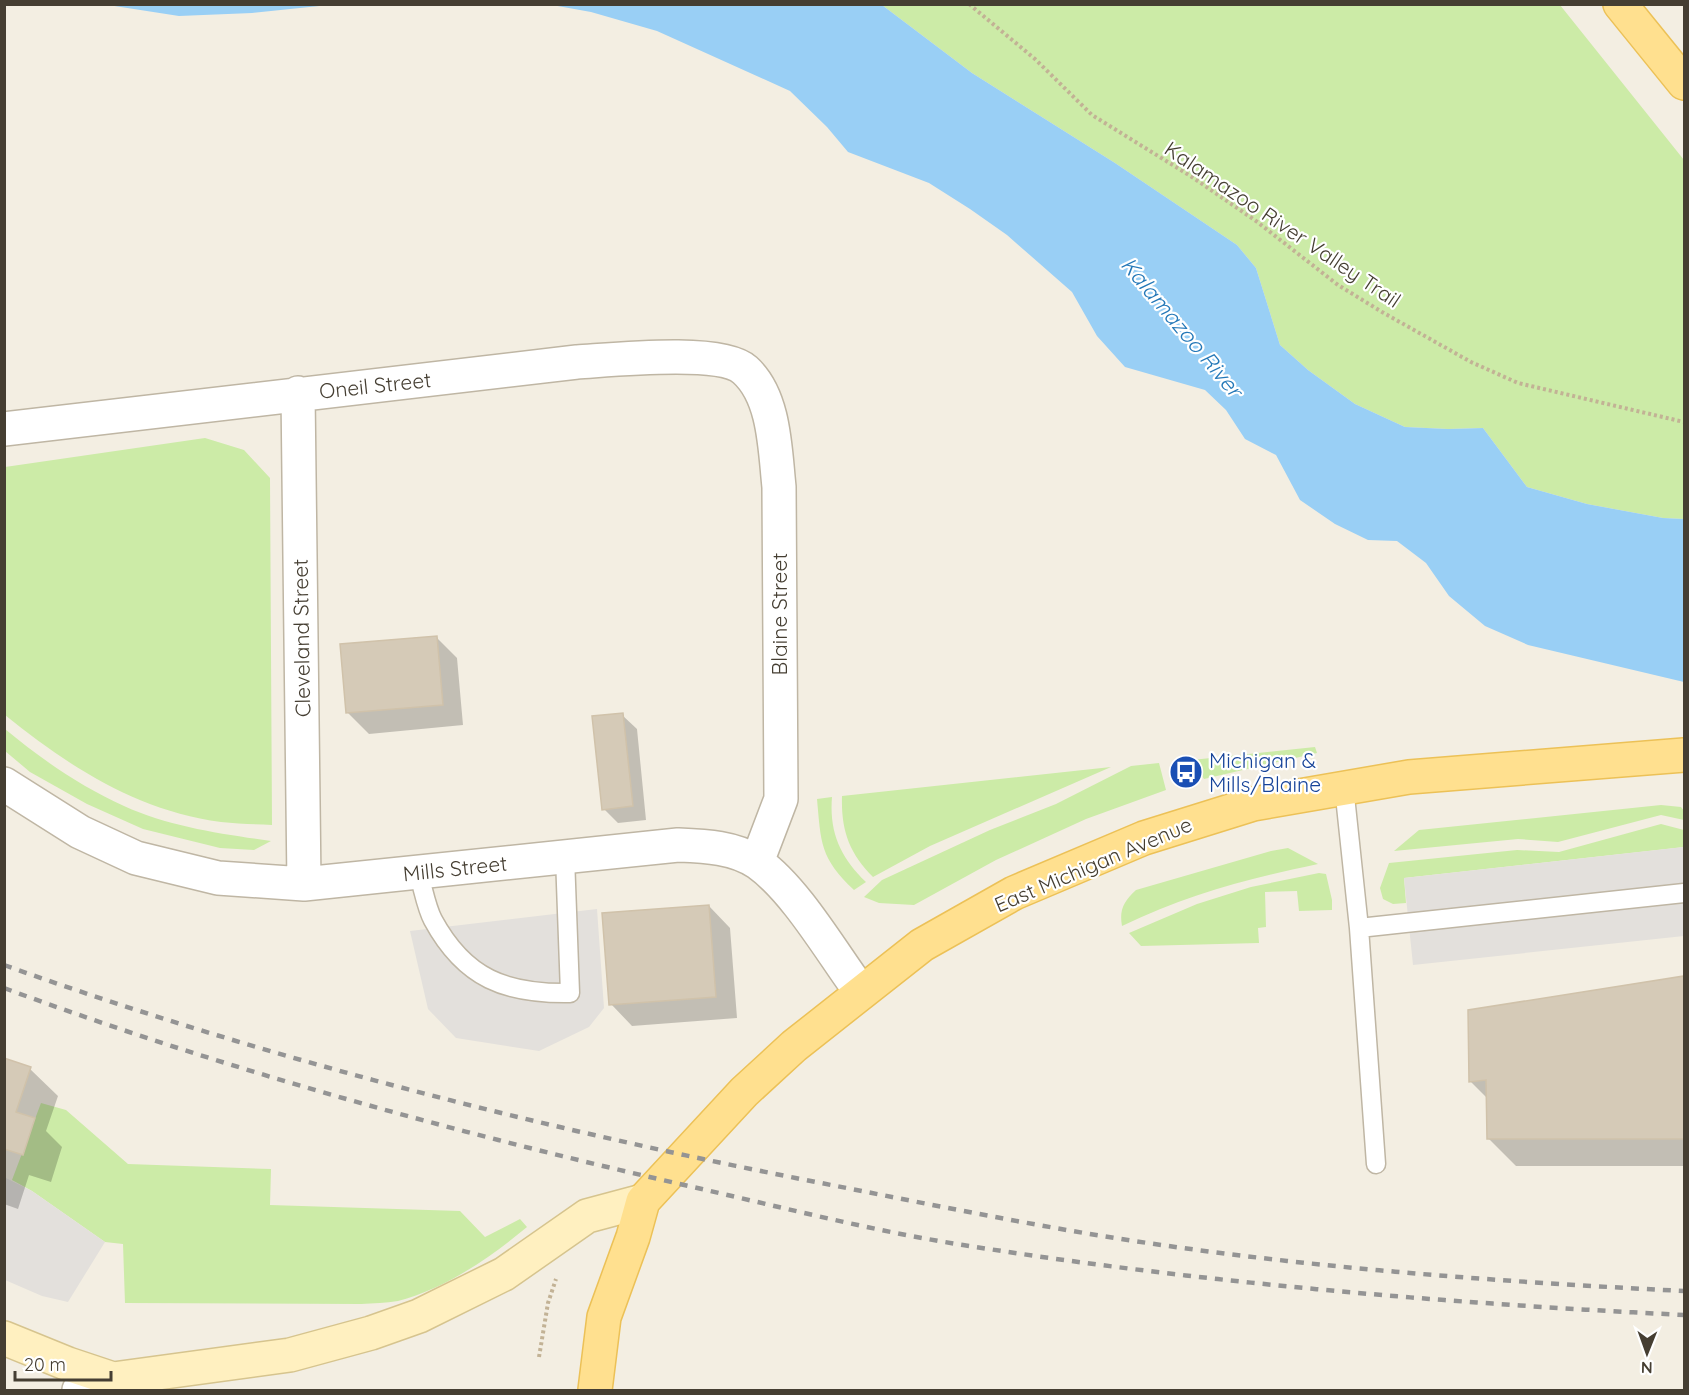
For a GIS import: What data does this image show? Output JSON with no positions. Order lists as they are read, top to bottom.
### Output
{
  "streets": {
    "main road": ["East Michigan Avenue"],
    "street": [
      "Oneil Street",
      "Blaine Street",
      "Cleveland Street",
      "Mills Street"
    ],
    "path": ["Kalamazoo River Valley Trail"]
  },
  "crossings": [
    ["Oneil Street", "Blaine Street"],
    ["Oneil Street", "Cleveland Street"],
    ["Blaine Street", "Mills Street"],
    ["Cleveland Street", "Mills Street"],
    ["East Michigan Avenue", "Mills Street"]
  ],
  "water": ["Kalamazoo River"],
  "places": {
    "bus stop": ["Michigan & Mills/Blaine"]
  },
  "scale_bar": "20 m",
  "north": "bottom"
}
